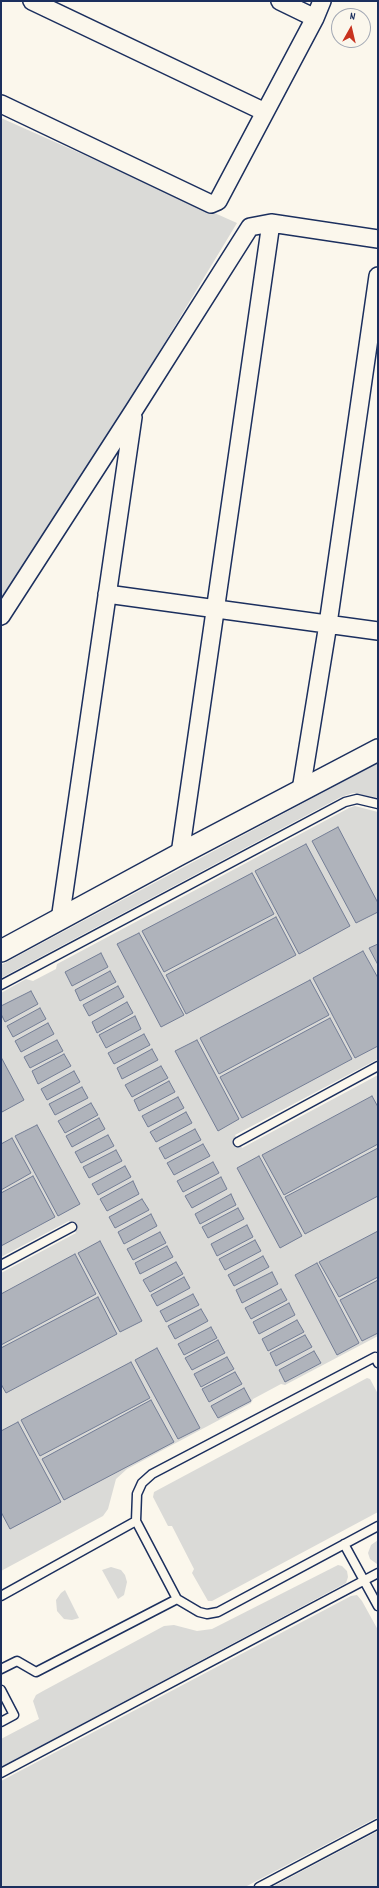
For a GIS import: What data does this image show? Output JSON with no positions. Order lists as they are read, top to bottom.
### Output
{
  "north": "top"
}
